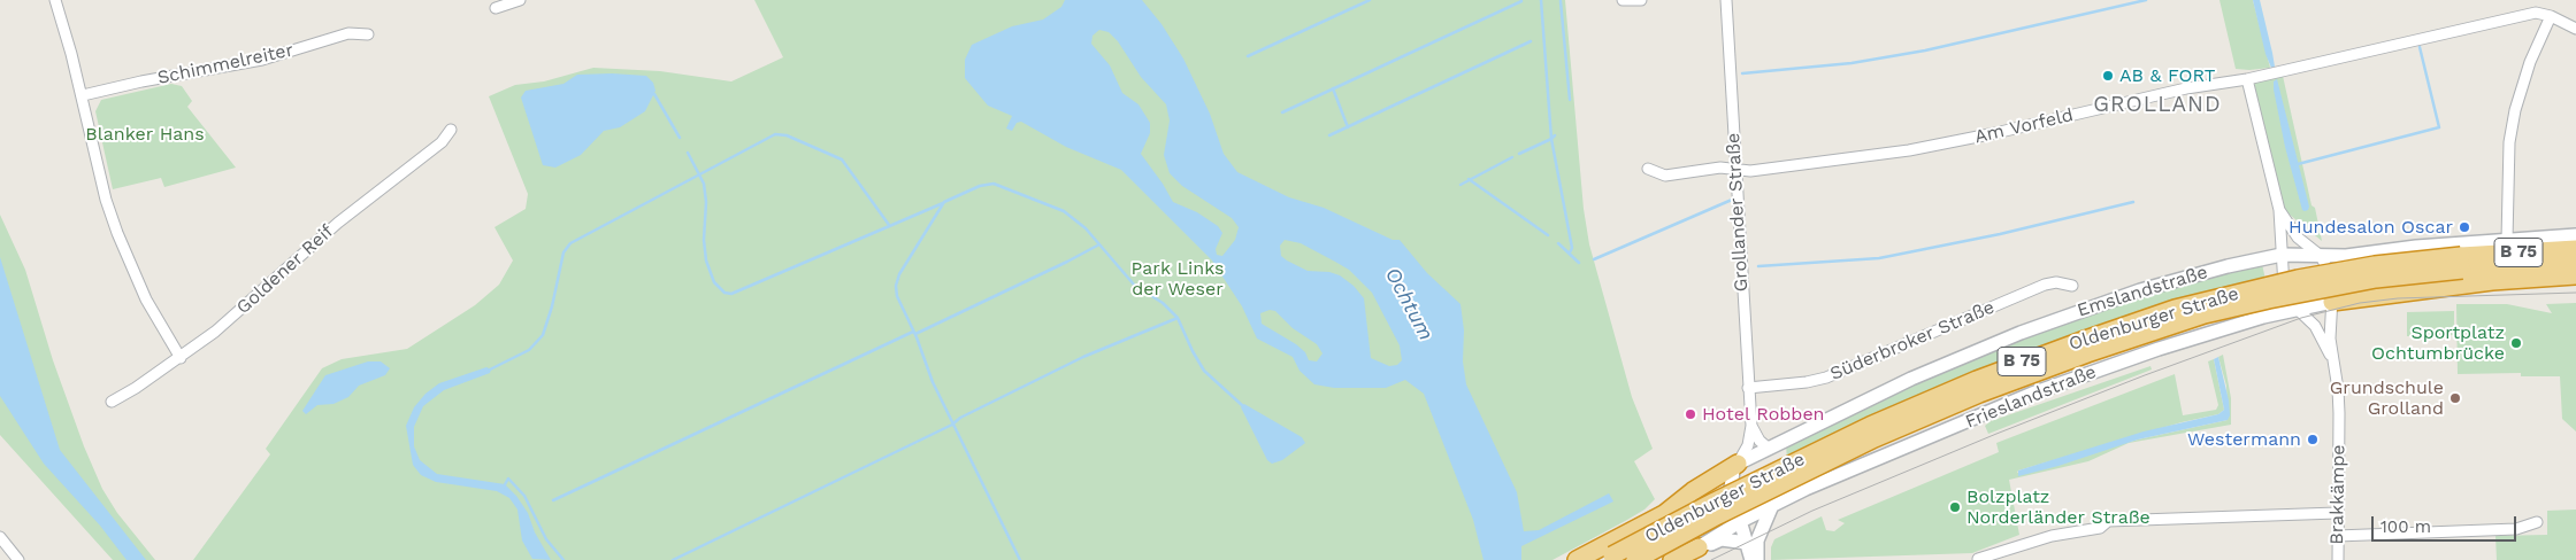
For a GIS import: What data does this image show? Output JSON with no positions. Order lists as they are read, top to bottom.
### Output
{
  "streets": {
    "highway": ["B 75", "Oldenburger Straße"],
    "street": [
      "Schimmelreiter",
      "Am Vorfeld",
      "Grollander Straße",
      "Goldener Reif",
      "Emslandstraße",
      "Süderbroker Straße",
      "Frieslandstraße",
      "Brakkämpe"
    ]
  },
  "crossings": [
    ["Am Vorfeld", "Grollander Straße"],
    ["Grollander Straße", "Emslandstraße"],
    ["Grollander Straße", "Süderbroker Straße"],
    ["Grollander Straße", "Frieslandstraße"],
    ["Emslandstraße", "Brakkämpe"],
    ["Frieslandstraße", "Brakkämpe"]
  ],
  "districts": ["GROLLAND"],
  "water": ["Ochtum"],
  "parks": ["Blanker Hans", "Park Links der Weser"],
  "places": [
    "AB & FORT",
    "Hundesalon Oscar",
    "Sportplatz Ochtumbrücke",
    "Grundschule Grolland",
    "Hotel Robben",
    "Westermann",
    "Bolzplatz Norderländer Straße"
  ],
  "scale_bar": "100 m"
}
